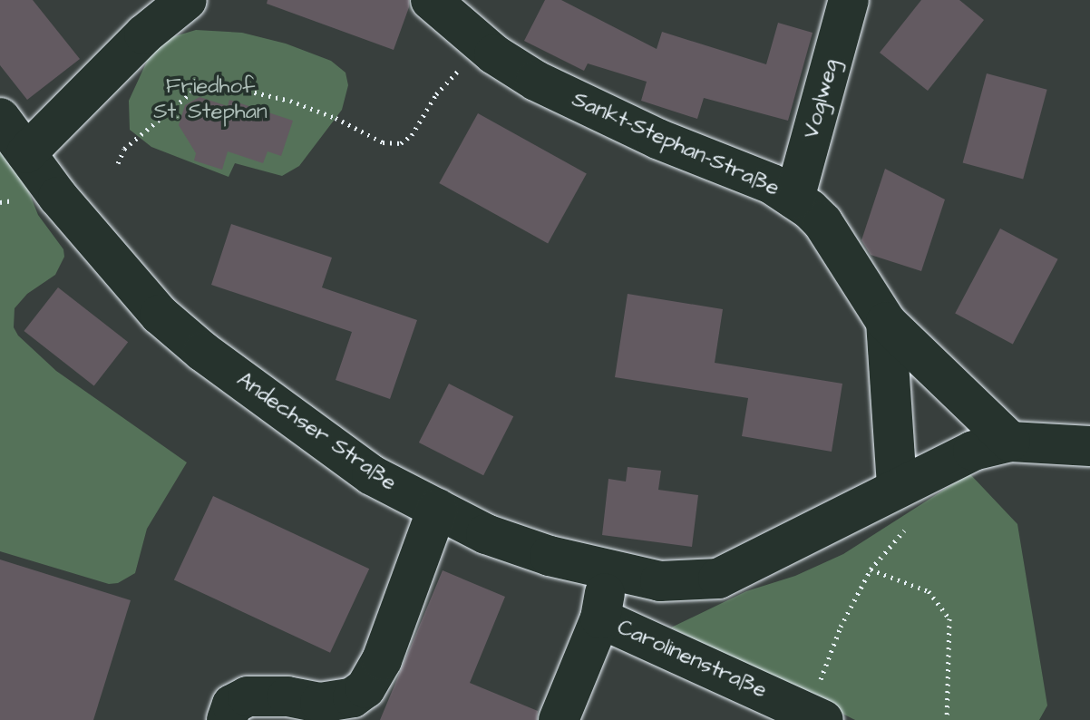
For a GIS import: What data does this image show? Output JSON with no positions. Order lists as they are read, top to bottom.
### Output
{
  "streets": {
    "street": [
      "Voglweg",
      "Sankt-Stephan-Straße",
      "Andechser Straße",
      "Carolinenstraße"
    ]
  },
  "crossings": [
    ["Voglweg", "Sankt-Stephan-Straße"],
    ["Sankt-Stephan-Straße", "Andechser Straße"]
  ],
  "parks": ["Friedhof St. Stephan"]
}
